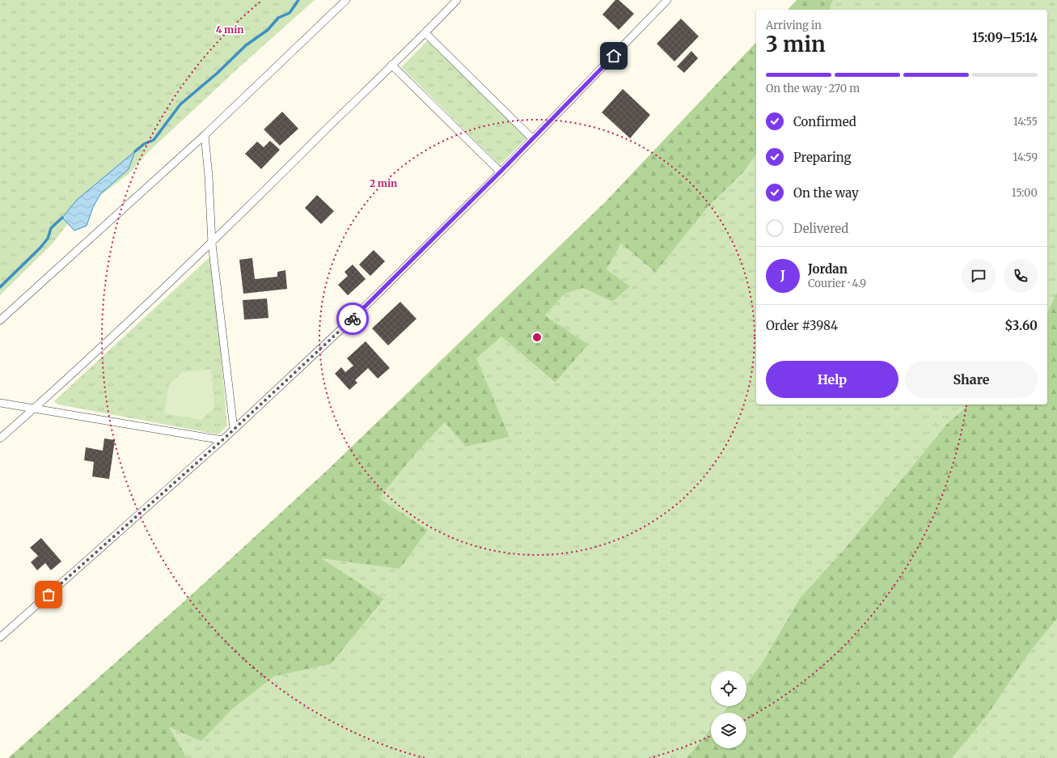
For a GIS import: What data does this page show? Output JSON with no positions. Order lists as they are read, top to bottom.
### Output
{
  "page": {
    "heading": ["3 min", "Arriving in", "15:09–15:14"],
    "panel": [
      "Jordan",
      "Courier · 4.9",
      "Order #3984",
      "$3.60"
    ],
    "bar": "On the way · 270 m",
    "list": [
      ["Confirmed", "14:55"],
      ["Preparing", "14:59"],
      ["On the way", "15:00"],
      "Delivered"
    ],
    "round": "J",
    "buttons": ["Help", "Share"]
  },
  "rings": ["4 min", "2 min"]
}
